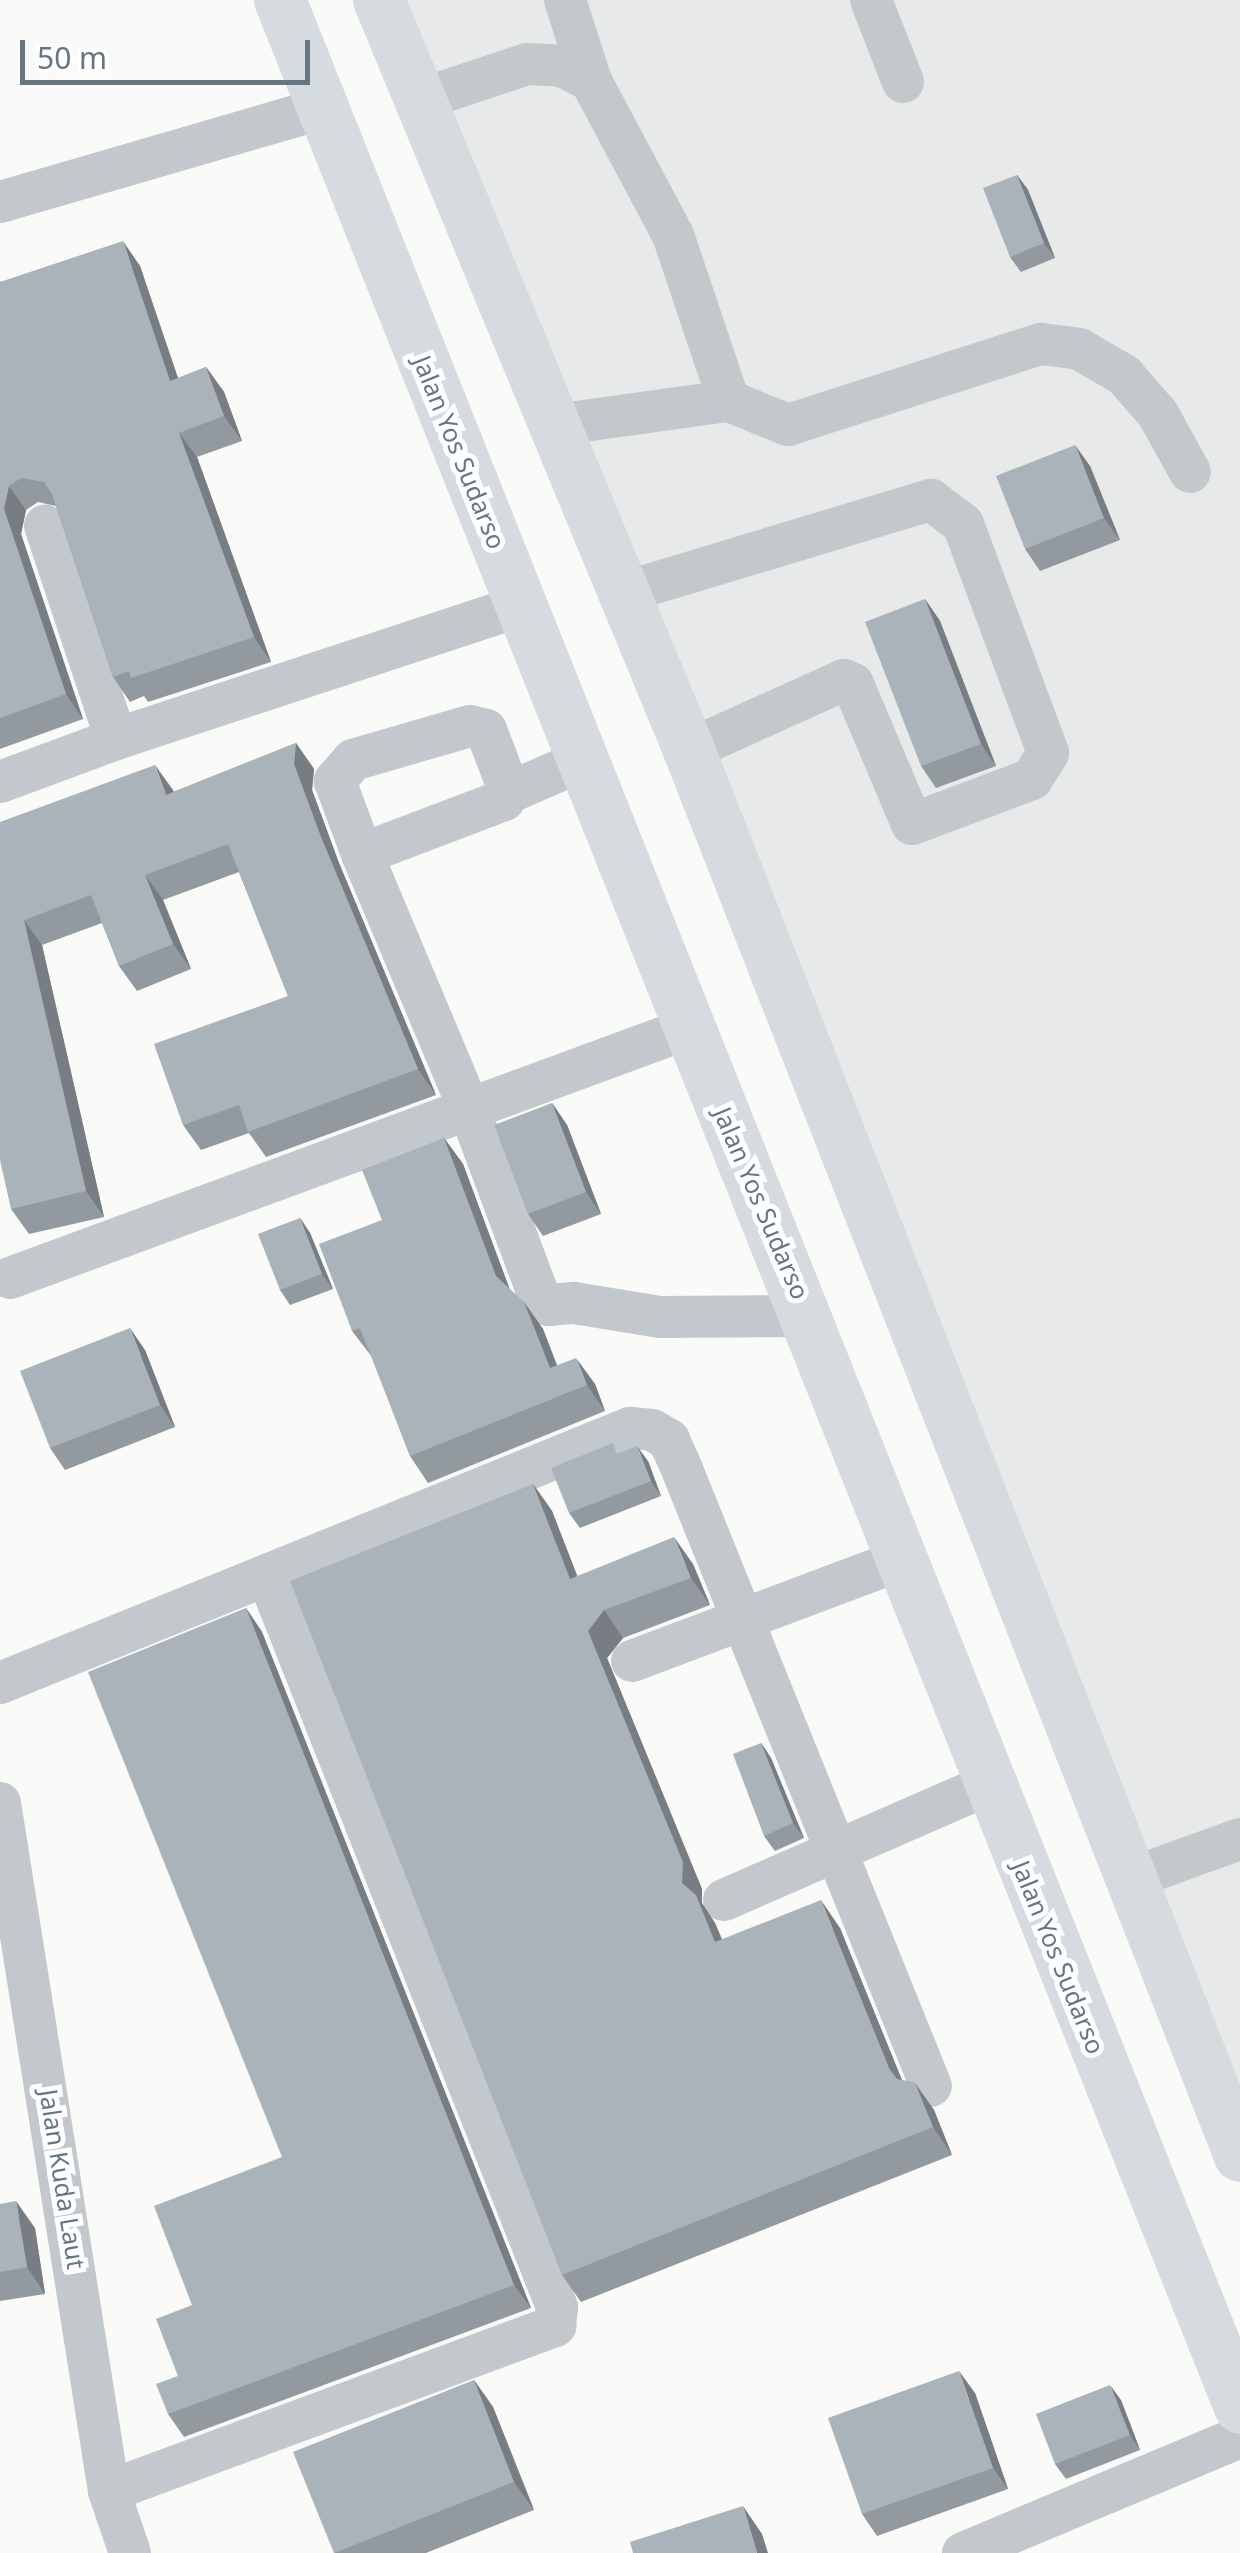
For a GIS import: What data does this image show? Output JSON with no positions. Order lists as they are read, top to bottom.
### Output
{
  "streets": {
    "main road": ["Jalan Yos Sudarso"],
    "lane": ["Jalan Kuda Laut"]
  },
  "scale_bar": "50 m"
}
